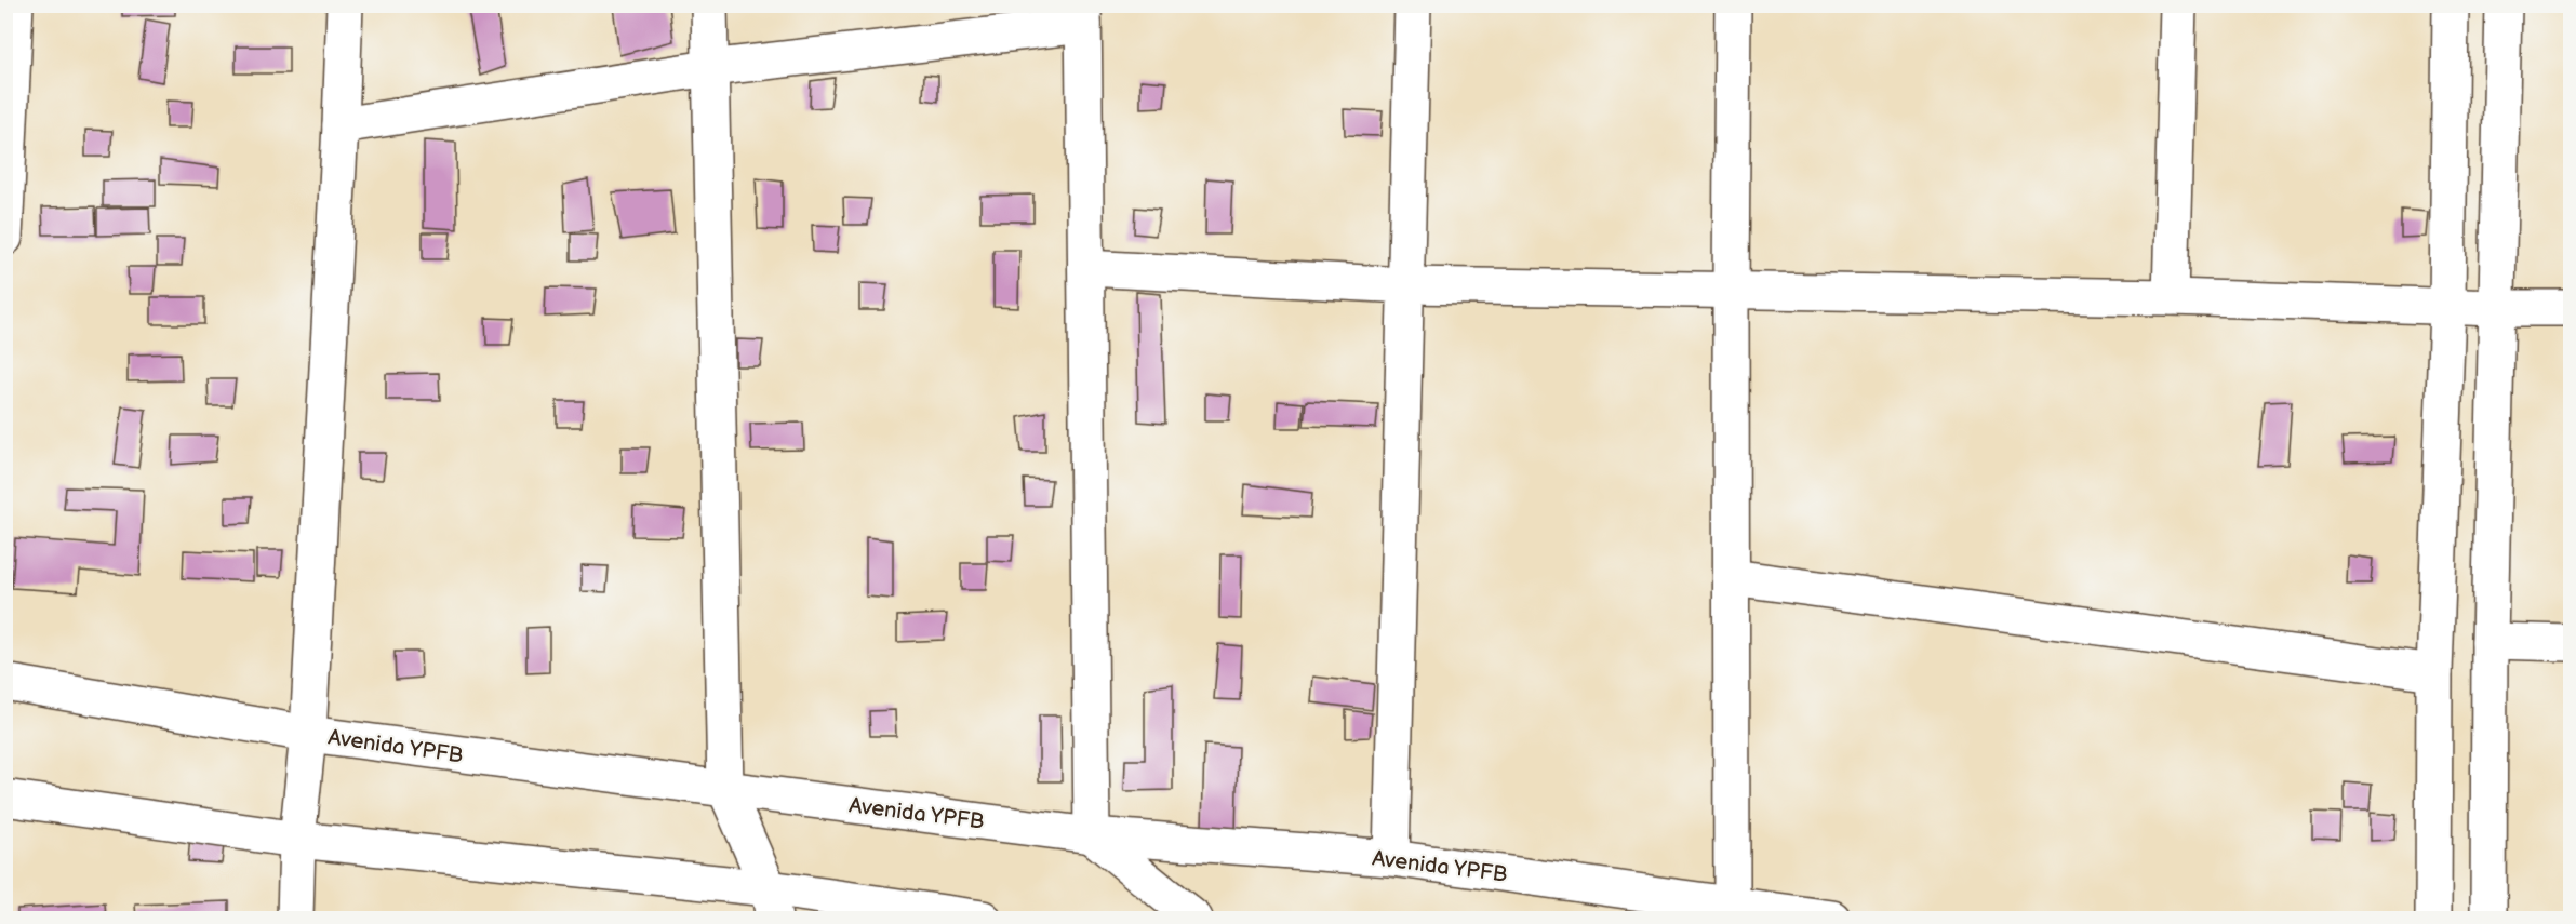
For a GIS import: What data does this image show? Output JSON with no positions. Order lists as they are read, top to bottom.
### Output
{
  "streets": {
    "street": ["Avenida YPFB"]
  }
}
